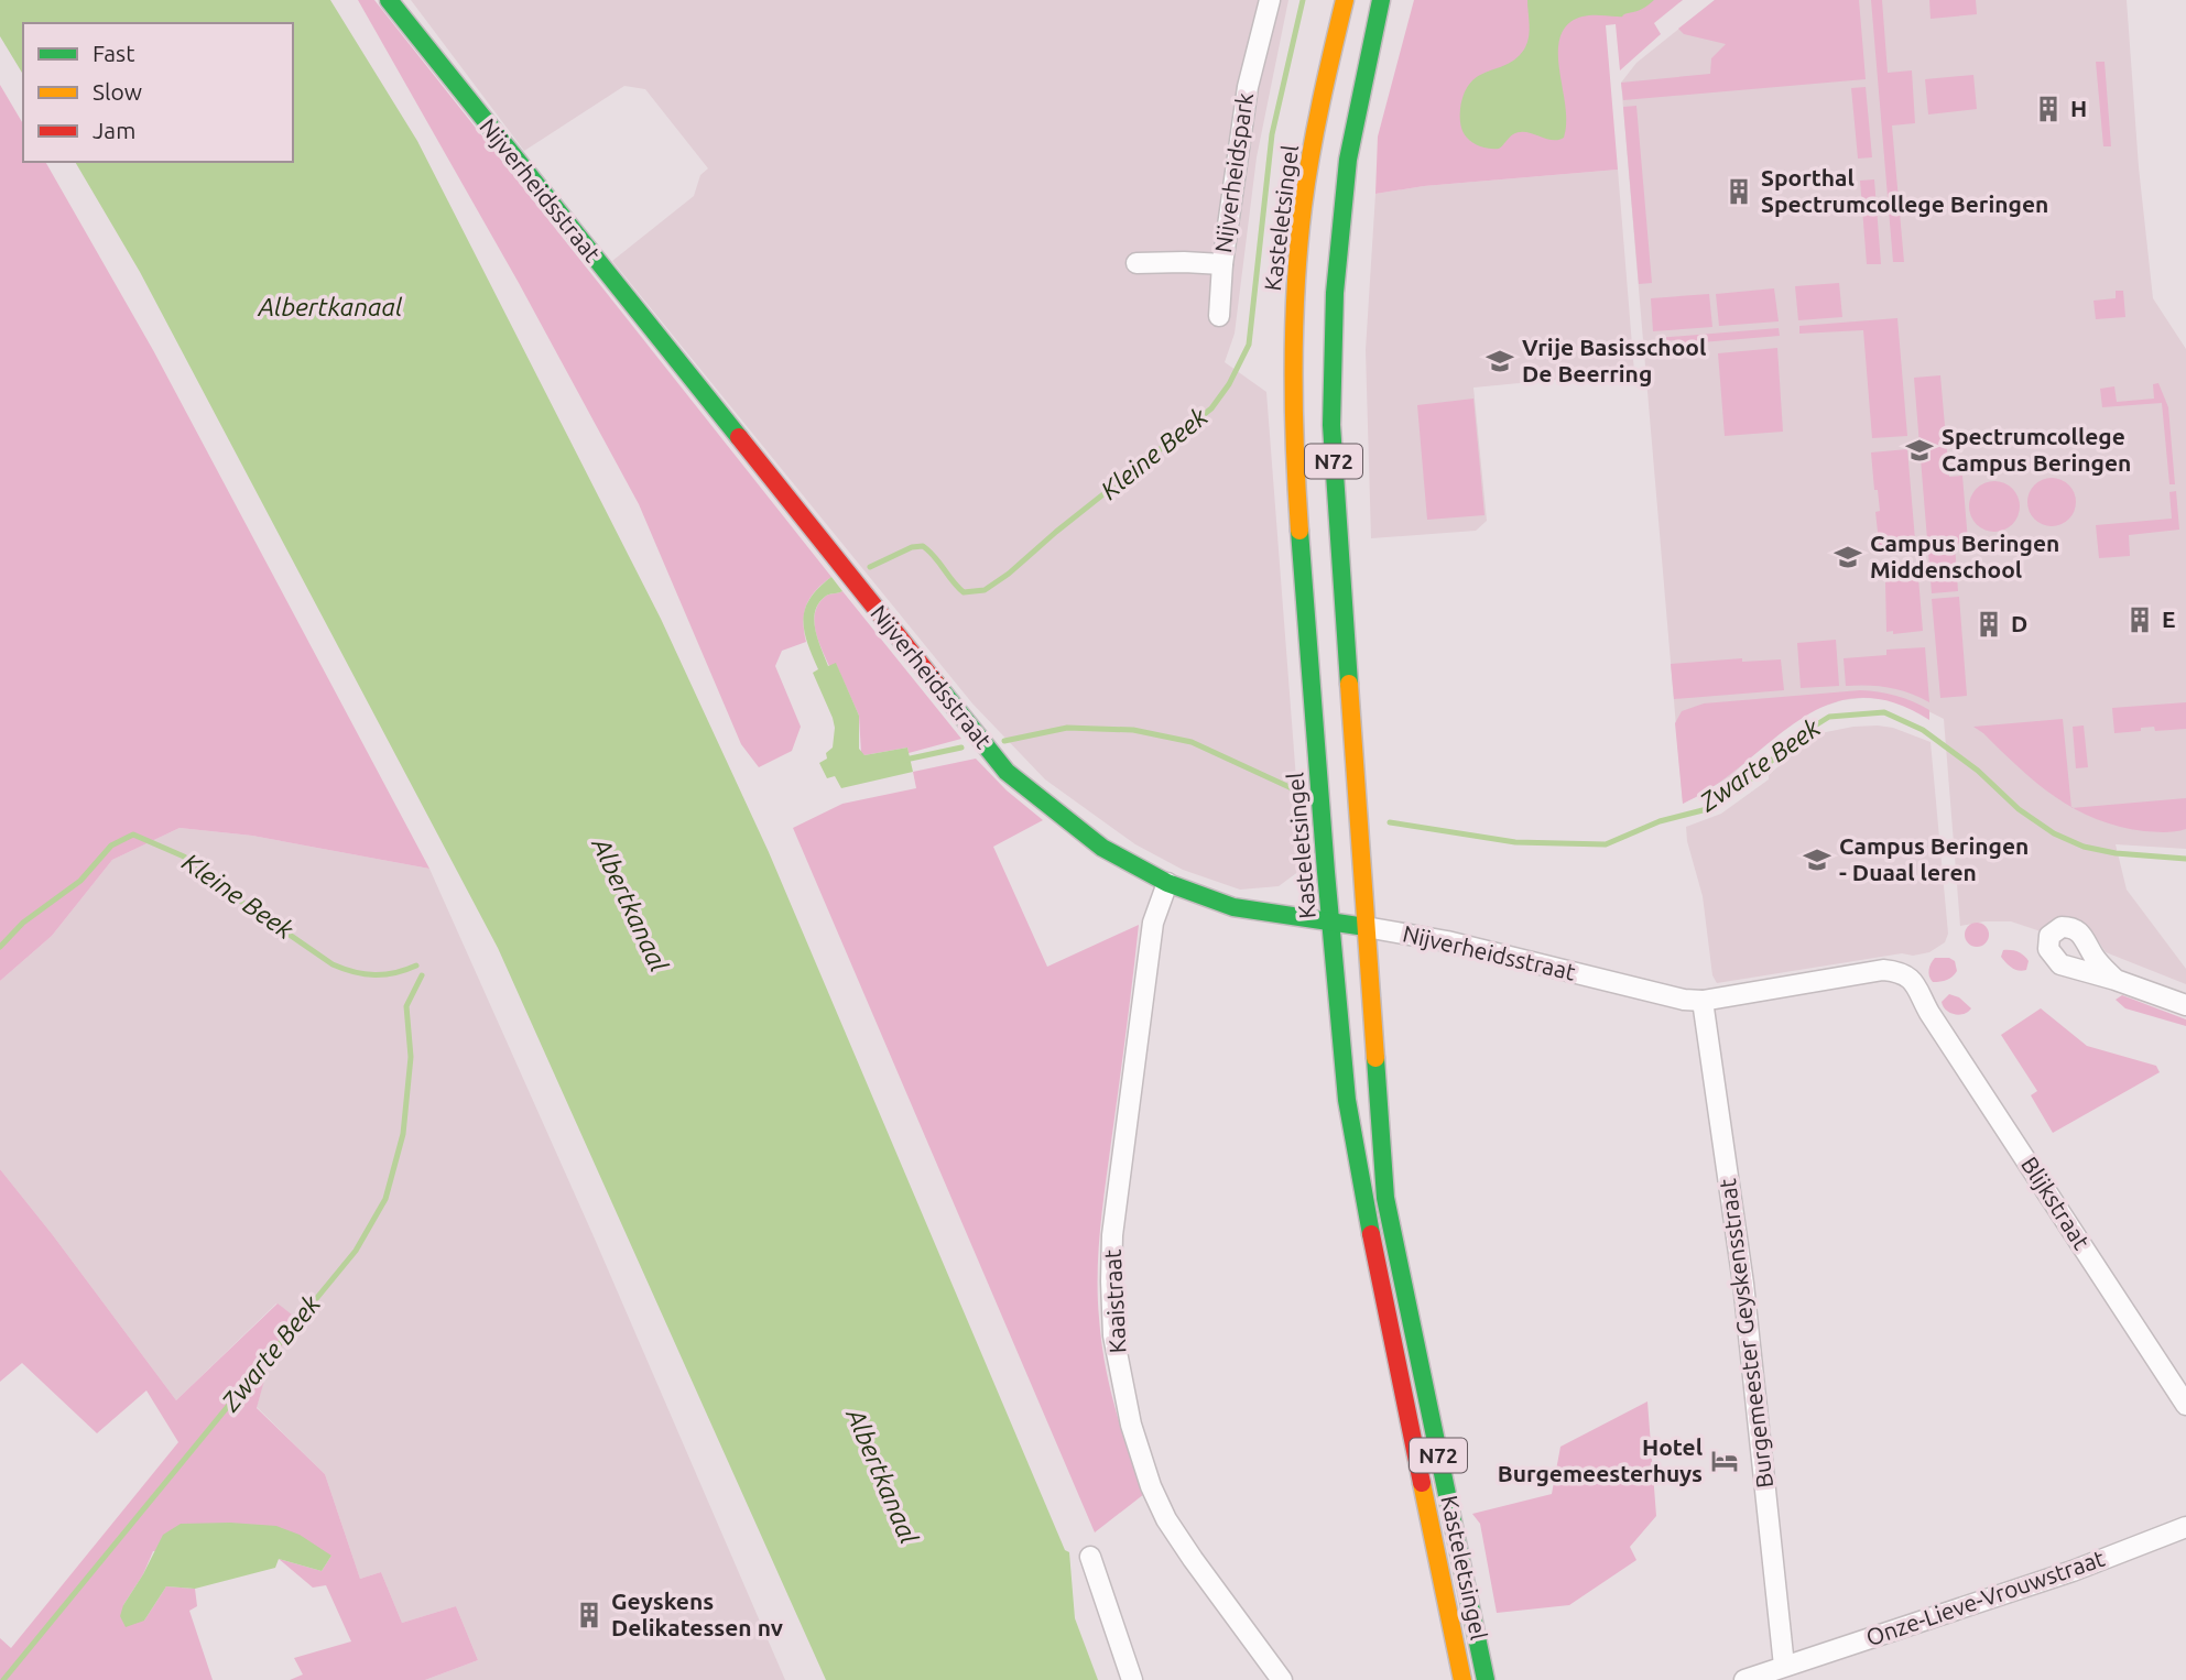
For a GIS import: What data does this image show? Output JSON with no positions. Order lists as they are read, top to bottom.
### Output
{
  "streets": {
    "main road": ["Nijverheidsstraat", "Kasteletsingel", "N72"],
    "street": [
      "Nijverheidspark",
      "Blijkstraat",
      "Kaaistraat",
      "Burgemeester Geyskensstraat",
      "Onze-Lieve-Vrouwstraat"
    ]
  },
  "crossings": [
    ["Nijverheidsstraat", "Kasteletsingel"],
    ["Nijverheidsstraat", "Blijkstraat"],
    ["Nijverheidsstraat", "Kaaistraat"],
    ["Nijverheidsstraat", "Burgemeester Geyskensstraat"],
    ["Burgemeester Geyskensstraat", "Onze-Lieve-Vrouwstraat"]
  ],
  "water": ["Albertkanaal", "Kleine Beek", "Zwarte Beek"],
  "places": {
    "building": [
      "H",
      "Sporthal Spectrumcollege Beringen",
      "E",
      "D",
      "Geyskens Delikatessen nv"
    ],
    "school or university": [
      "Vrije Basisschool De Beerring",
      "Spectrumcollege Campus Beringen",
      "Campus Beringen Middenschool",
      "Campus Beringen - Duaal leren"
    ],
    "hotel": ["Hotel Burgemeesterhuys"]
  },
  "legend": ["Fast", "Slow", "Jam"]
}
